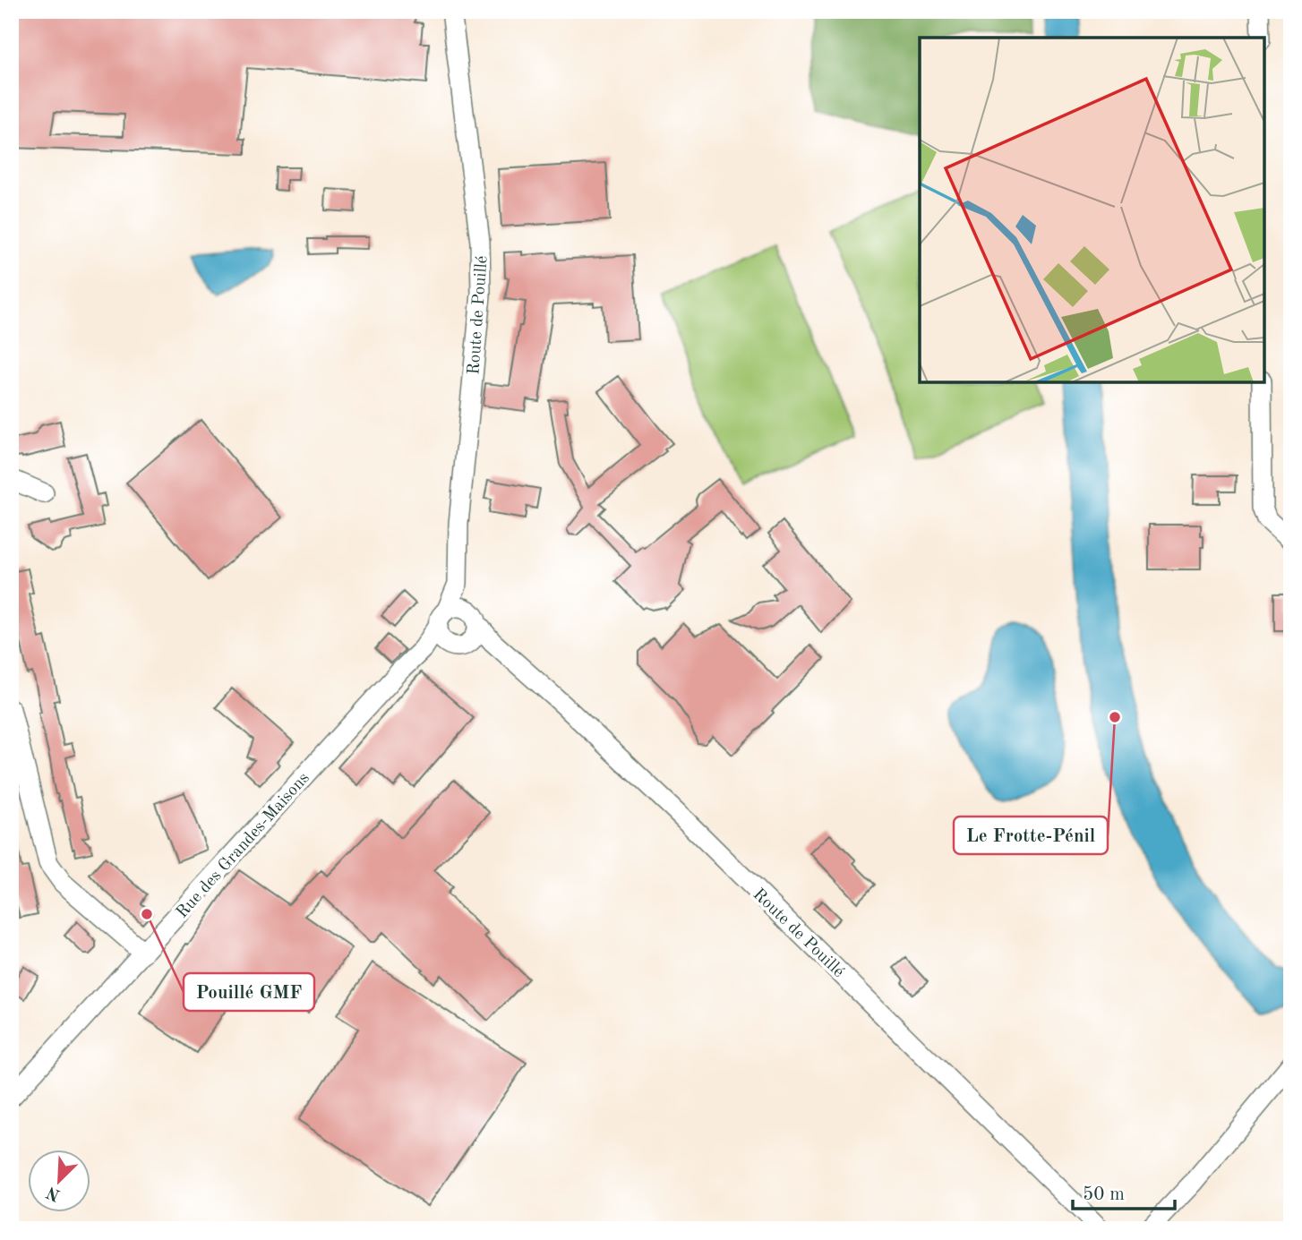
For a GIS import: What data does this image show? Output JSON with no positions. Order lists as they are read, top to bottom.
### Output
{
  "streets": {
    "street": ["Route de Pouillé", "Rue des Grandes-Maisons"]
  },
  "crossings": [
    ["Route de Pouillé", "Rue des Grandes-Maisons"]
  ],
  "places": ["Le Frotte-Pénil", "Pouillé GMF"],
  "scale_bar": "50 m",
  "north": "bottom left"
}
